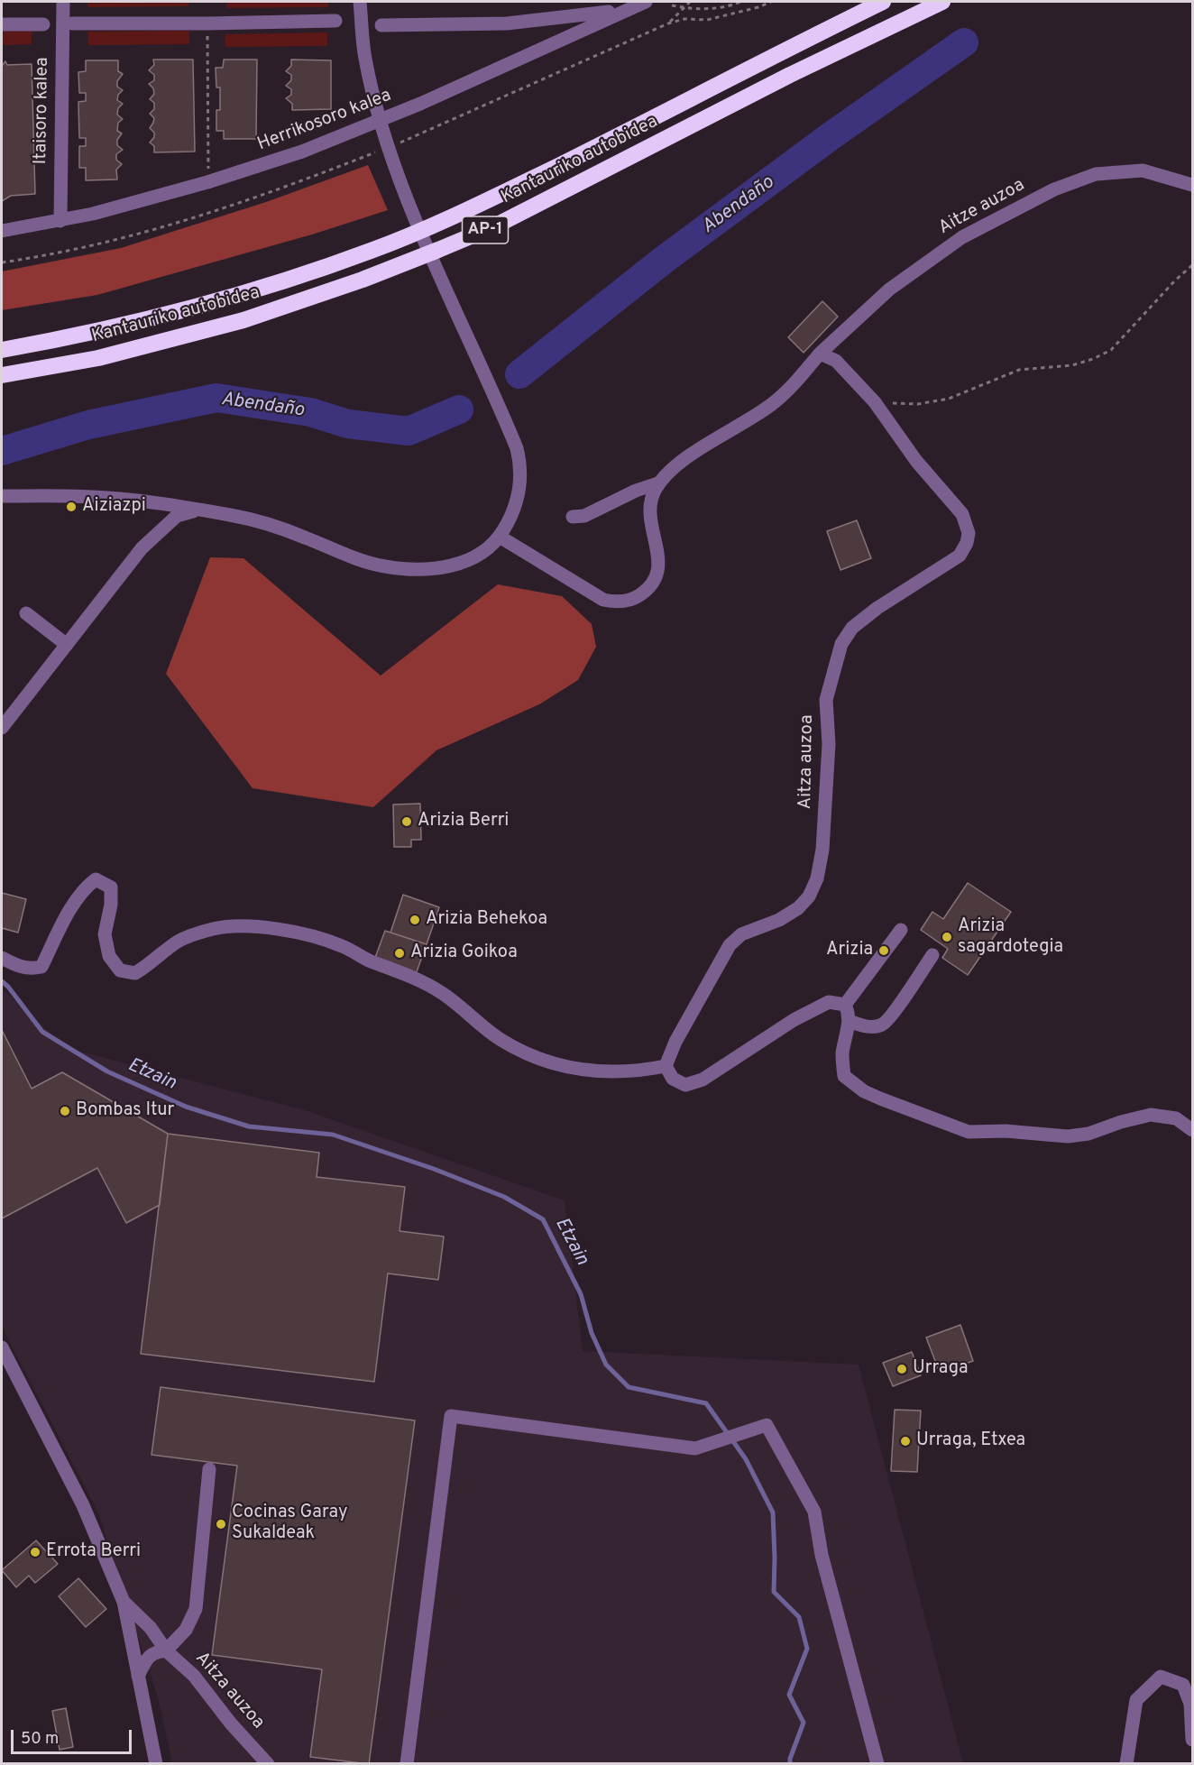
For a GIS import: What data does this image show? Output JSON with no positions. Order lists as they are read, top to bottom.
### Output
{
  "streets": {
    "highway": ["Kantauriko autobidea", "AP-1"],
    "street": [
      "Itaisoro kalea",
      "Herrikosoro kalea",
      "Aitze auzoa",
      "Aitza auzoa"
    ]
  },
  "crossings": [
    ["Itaisoro kalea", "Herrikosoro kalea"],
    ["Aitze auzoa", "Aitza auzoa"]
  ],
  "water": ["Abendaño", "Etzain"],
  "places": [
    "Aiziazpi",
    "Arizia Berri",
    "Arizia Behekoa",
    "Arizia sagardotegia",
    "Arizia",
    "Arizia Goikoa",
    "Bombas Itur",
    "Urraga",
    "Urraga, Etxea",
    "Cocinas Garay Sukaldeak",
    "Errota Berri"
  ],
  "scale_bar": "50 m"
}
